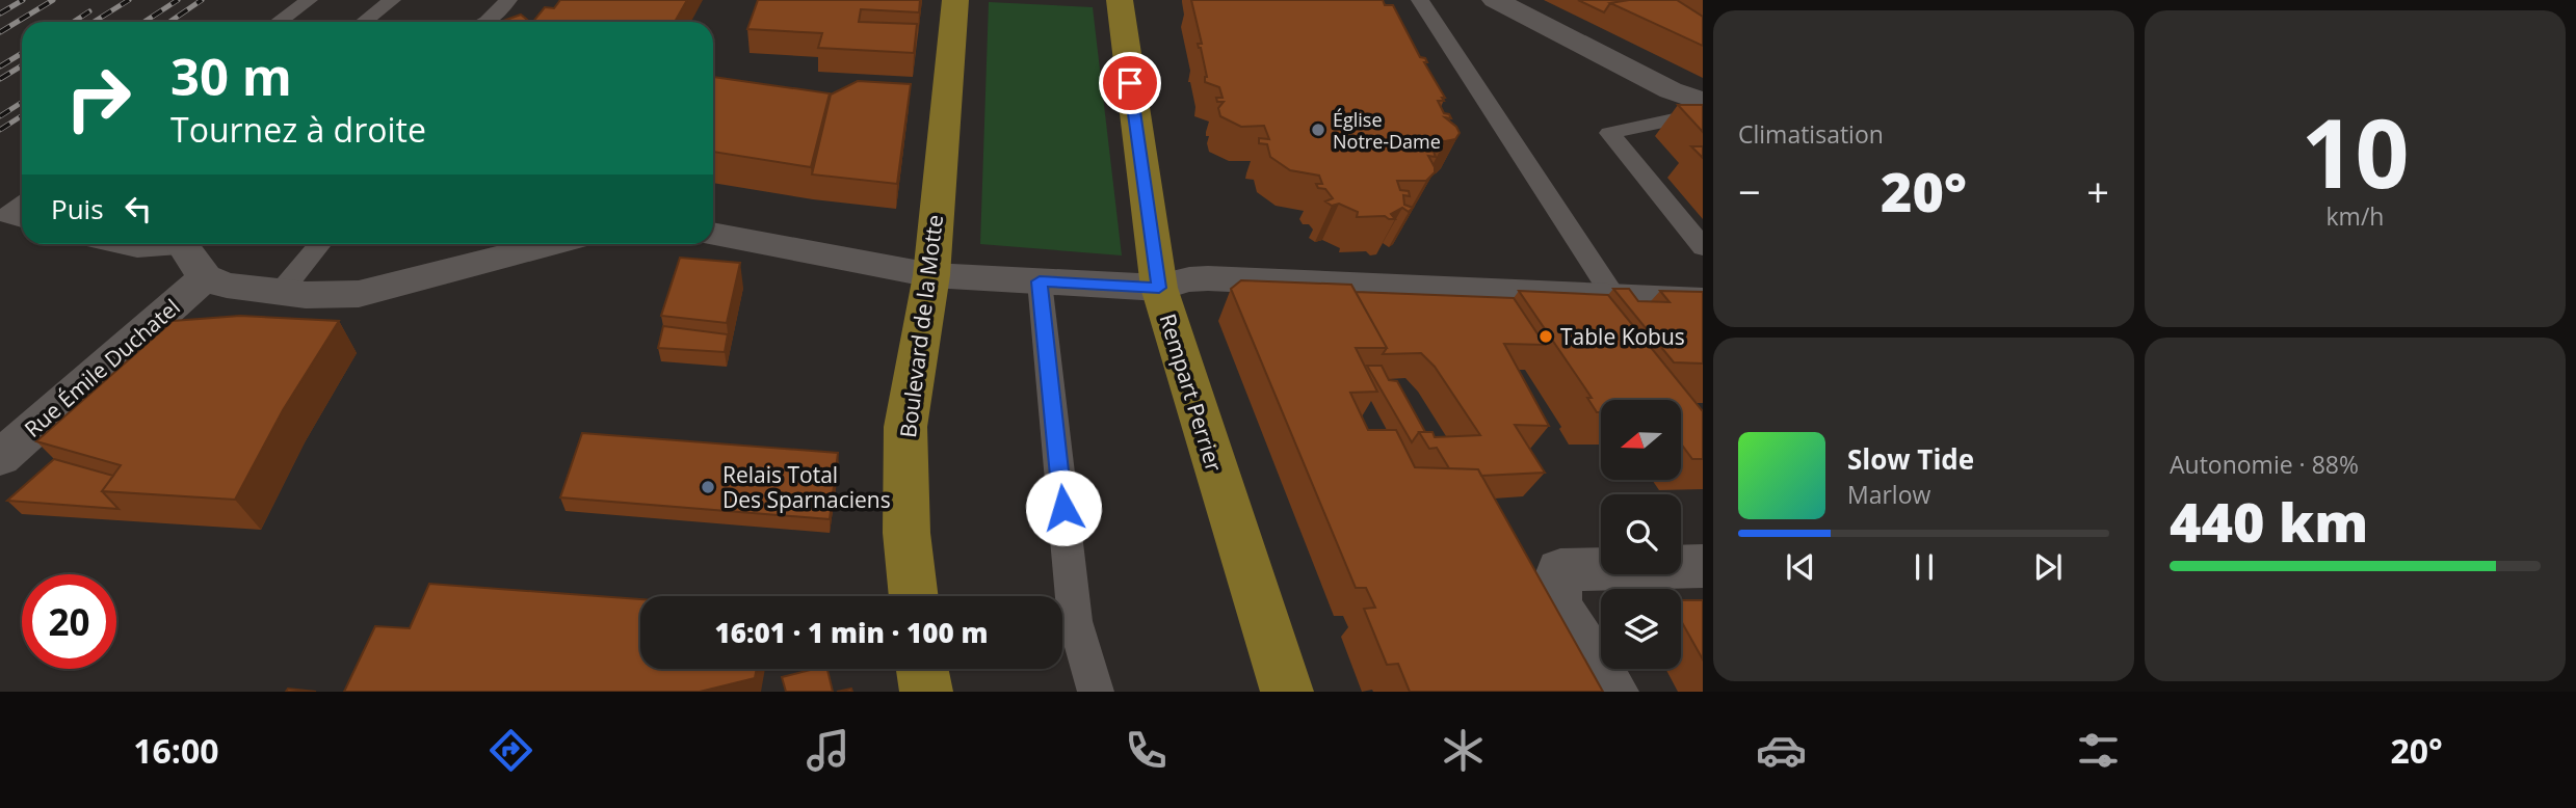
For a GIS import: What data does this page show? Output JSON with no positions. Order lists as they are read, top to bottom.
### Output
{
  "streets": {
    "main road": ["Boulevard de la Motte", "Rempart Perrier"],
    "street": ["Rue Émile Duchatel"]
  },
  "places": ["Église Notre-Dame", "Table Kobus", "Relais Total Des Sparnaciens"],
  "north": "left",
  "page": {
    "tile": [
      "Climatisation",
      ["10", "km/h"],
      ["Autonomie · 88%", "440 km"]
    ],
    "turn": ["30 m", "Tournez à droite"],
    "heat": ["−", "20°", "+"],
    "then": "Puis",
    "song": ["Slow Tide", "Marlow"],
    "limit": "20",
    "trip": "16:01 · 1 min · 100 m",
    "tabs": ["16:00", "20°"]
  }
}
